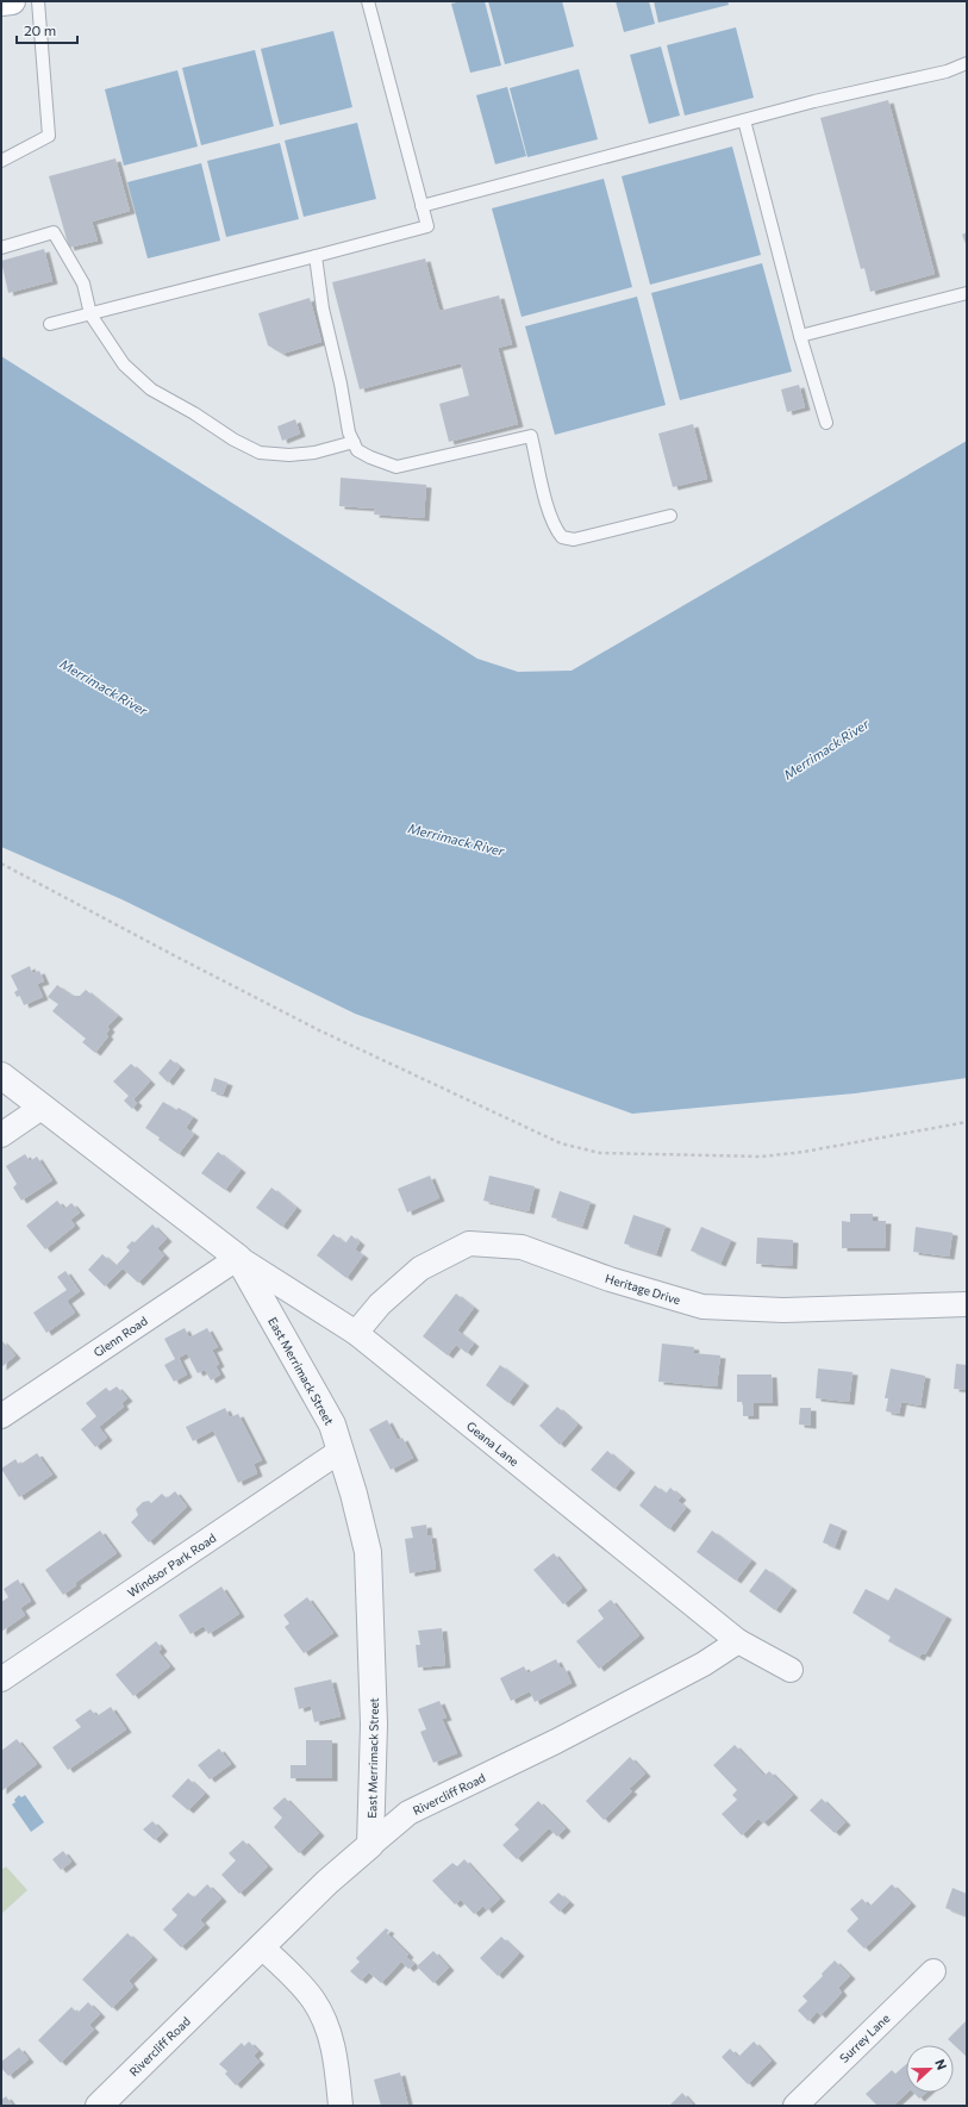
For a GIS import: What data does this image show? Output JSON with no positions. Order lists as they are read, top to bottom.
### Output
{
  "streets": {
    "street": [
      "Heritage Drive",
      "Glenn Road",
      "East Merrimack Street",
      "Geana Lane",
      "Windsor Park Road",
      "Rivercliff Road",
      "Surrey Lane"
    ]
  },
  "crossings": [
    ["Heritage Drive", "Geana Lane"],
    ["Glenn Road", "East Merrimack Street"],
    ["Glenn Road", "Geana Lane"],
    ["East Merrimack Street", "Geana Lane"],
    ["East Merrimack Street", "Windsor Park Road"],
    ["East Merrimack Street", "Rivercliff Road"],
    ["Geana Lane", "Rivercliff Road"]
  ],
  "water": ["Merrimack River"],
  "scale_bar": "20 m",
  "north": "right"
}
